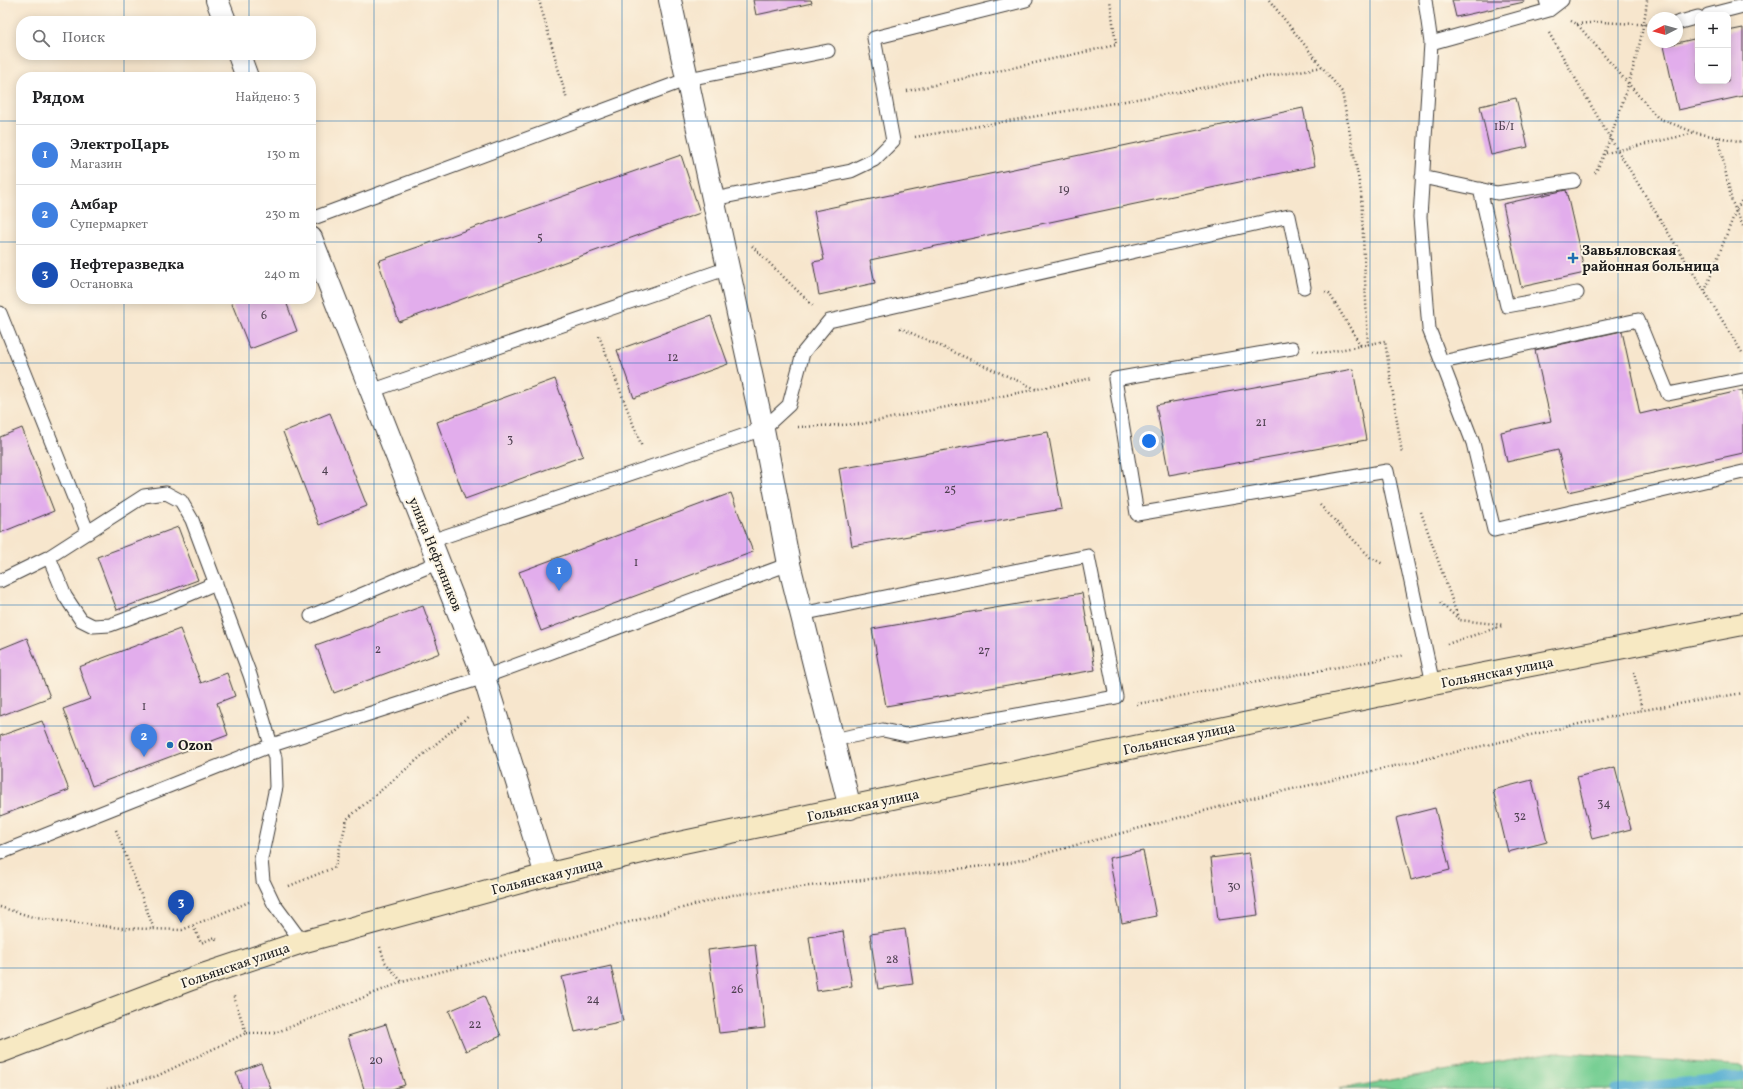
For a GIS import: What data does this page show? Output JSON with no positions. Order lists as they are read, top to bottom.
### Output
{
  "streets": {
    "main road": ["Гольянская улица"],
    "street": ["улица Нефтяников"]
  },
  "crossings": [
    ["улица Нефтяников", "Гольянская улица"]
  ],
  "places": {
    "health": ["Завьяловская районная больница"],
    "other": ["Ozon"]
  },
  "house_numbers": [
    "1Б/1",
    "19",
    "5",
    "6",
    "12",
    "21",
    "3",
    "4",
    "25",
    "1",
    "2",
    "27",
    "1",
    "34",
    "32",
    "30",
    "28",
    "26",
    "24",
    "22",
    "20"
  ],
  "north": "left",
  "page": {
    "map_buttons": ["+", "−"],
    "search": "Поиск",
    "heading": ["Рядом", "Найдено: 3"],
    "list": [
      {
        "mark": "1",
        "name": "ЭлектроЦарь",
        "note": "Магазин",
        "value": "130 m"
      },
      {
        "mark": "2",
        "name": "Амбар",
        "note": "Супермаркет",
        "value": "230 m"
      },
      {
        "mark": "3",
        "name": "Нефтеразведка",
        "note": "Остановка",
        "value": "240 m"
      }
    ],
    "pins": ["1", "2", "3"]
  }
}
